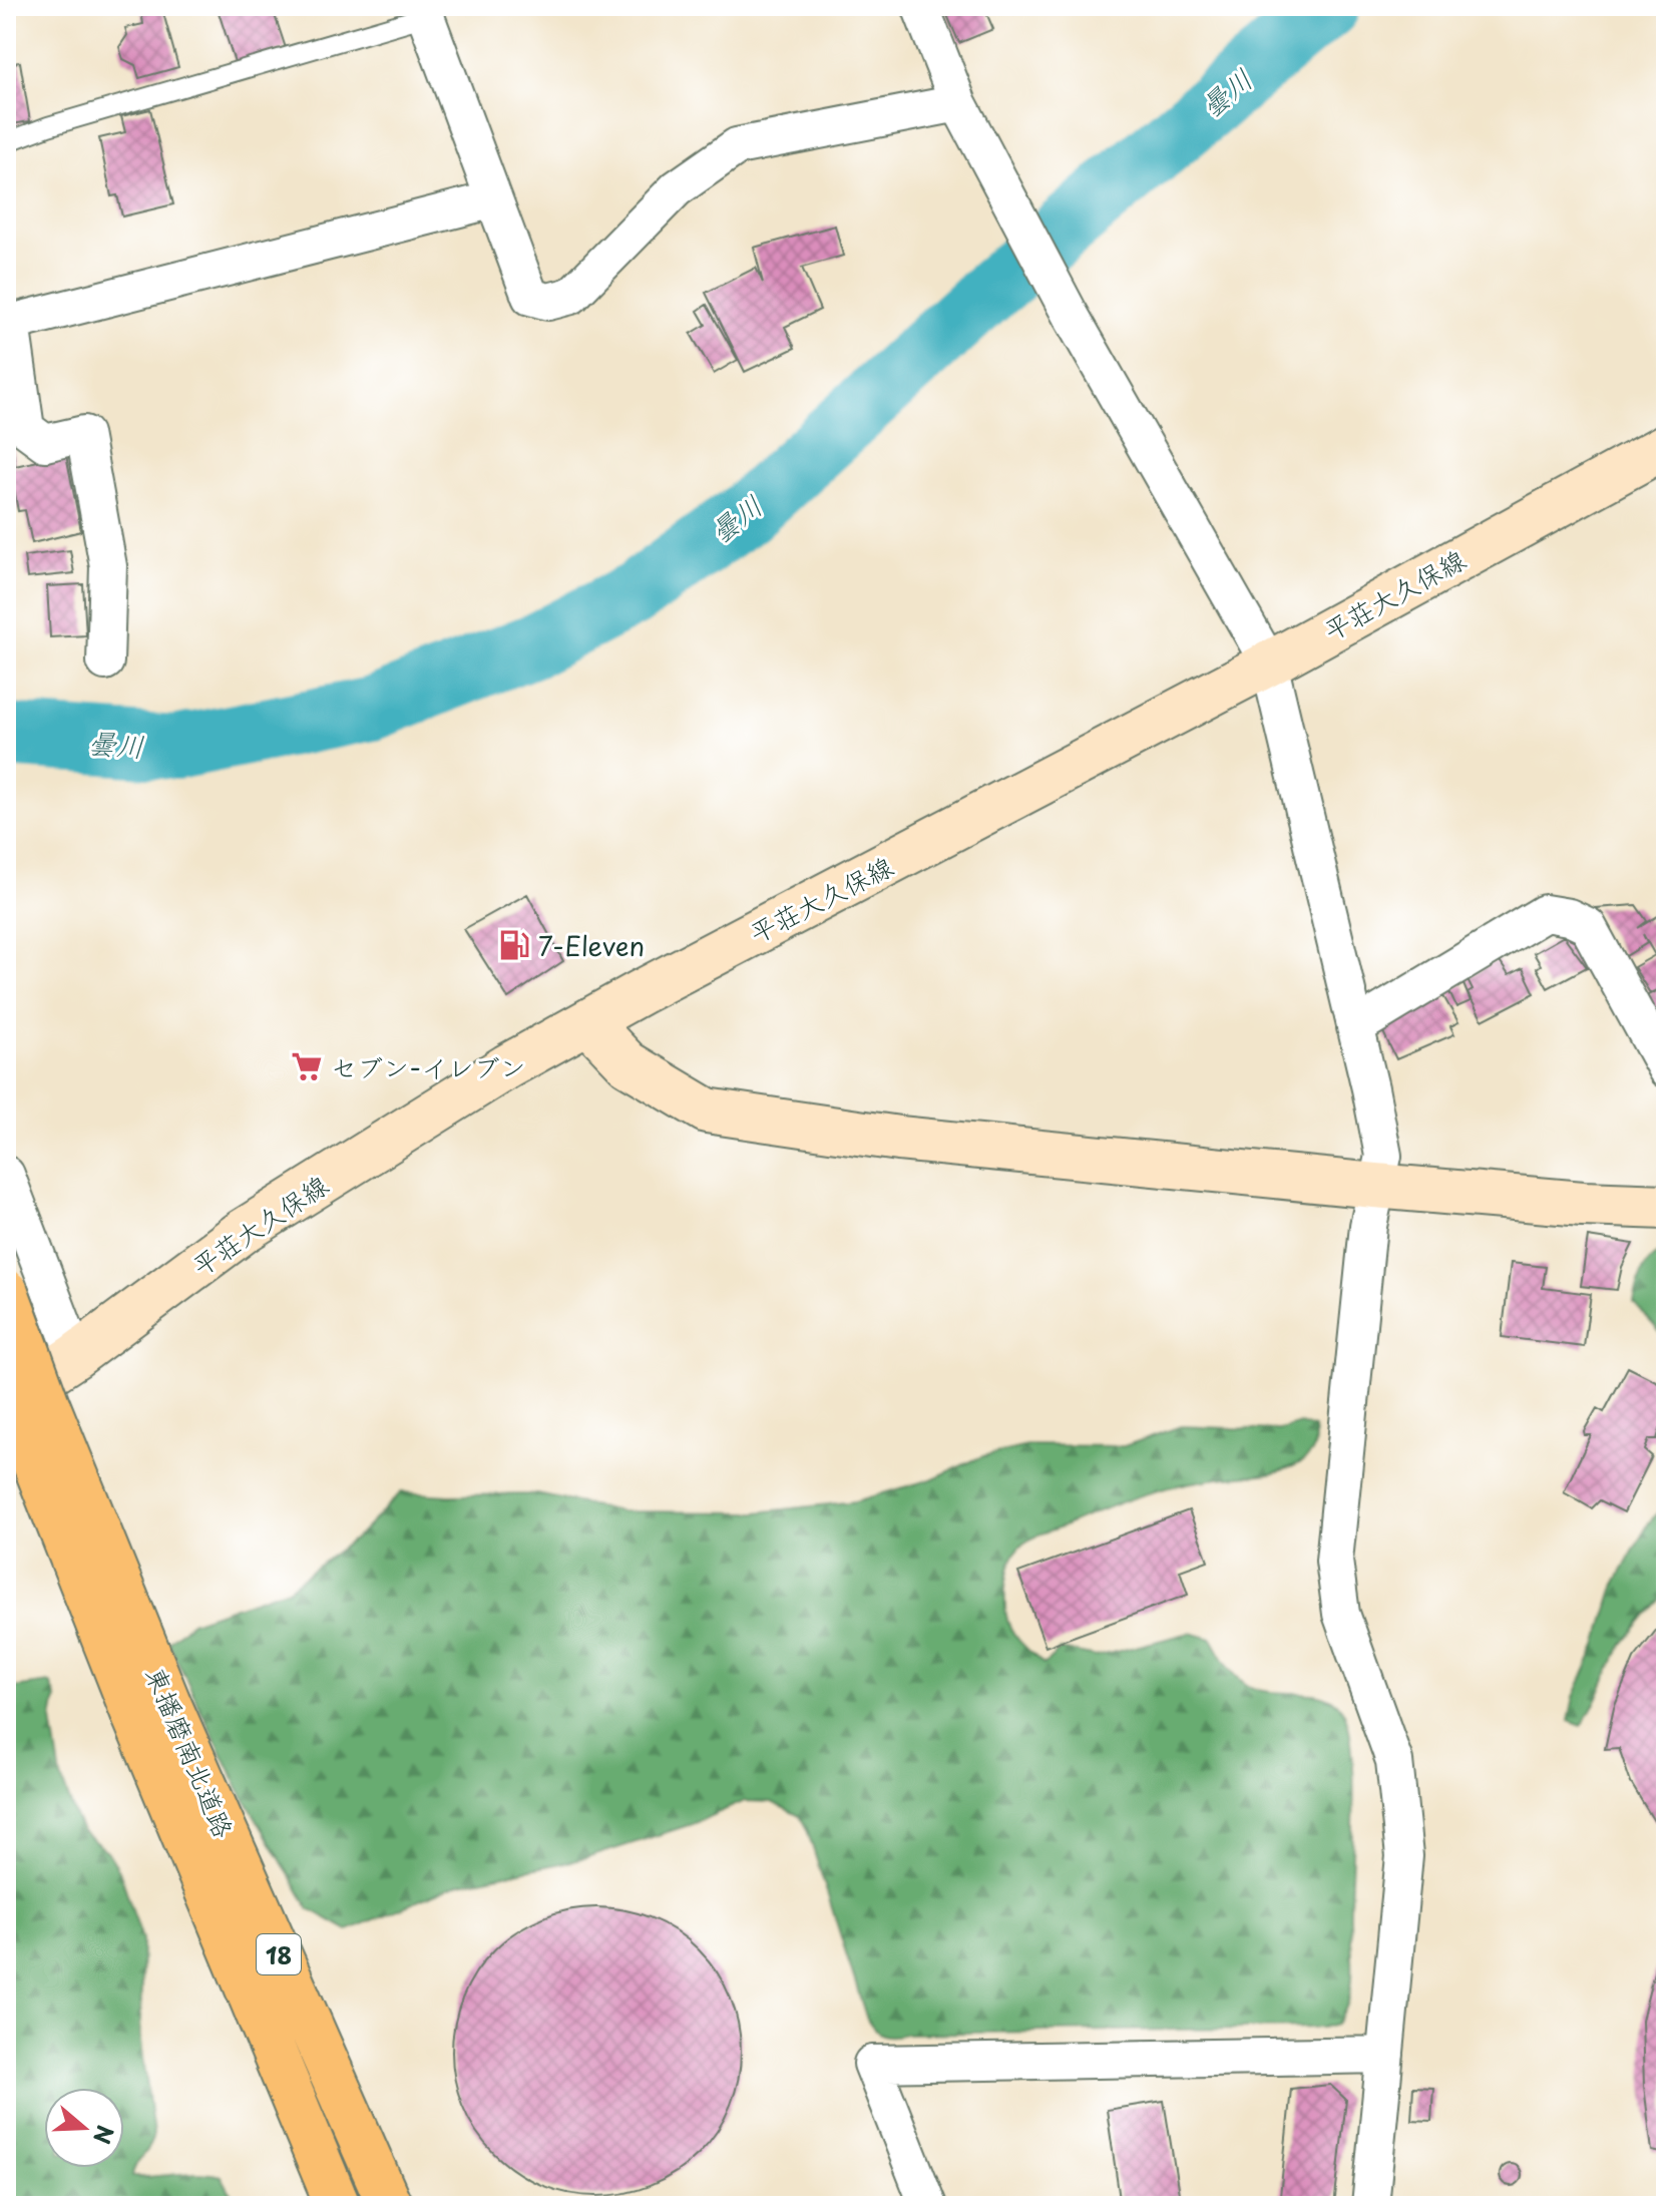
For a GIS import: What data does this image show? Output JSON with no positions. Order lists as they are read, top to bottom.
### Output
{
  "streets": {
    "highway": ["東播磨南北道路", "18"],
    "main road": ["平荘大久保線"]
  },
  "water": ["曇川"],
  "places": {
    "fuel station": ["7-Eleven"],
    "supermarket": ["セブン-イレブン"]
  },
  "north": "right"
}
